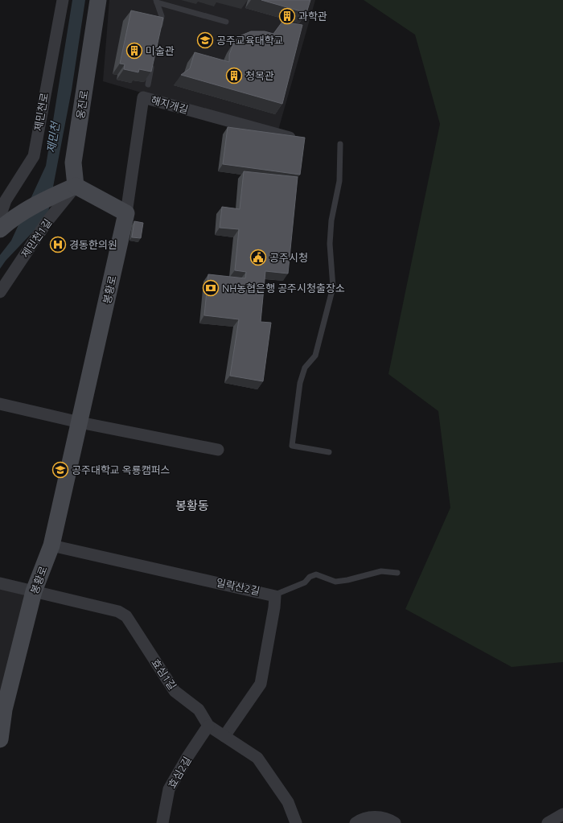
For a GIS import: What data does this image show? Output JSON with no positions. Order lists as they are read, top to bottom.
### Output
{
  "streets": {
    "main road": ["웅진로", "봉황로"],
    "street": [
      "해지개길",
      "제민천로",
      "제민천1길",
      "일락산2길",
      "효심1길",
      "효심2길"
    ]
  },
  "crossings": [
    ["웅진로", "제민천1길"],
    ["해지개길", "봉황로"],
    ["봉황로", "일락산2길"],
    ["봉황로", "효심1길"],
    ["일락산2길", "효심1길"],
    ["효심1길", "효심2길"]
  ],
  "districts": ["봉황동"],
  "water": ["제민천"],
  "places": {
    "building": ["과학관", "미술관", "청목관"],
    "school or university": ["공주교육대학교", "공주대학교 옥룡캠퍼스"],
    "hospital": ["경동한의원"],
    "public building": ["공주시청"],
    "bank": ["NH농협은행 공주시청출장소"]
  }
}
